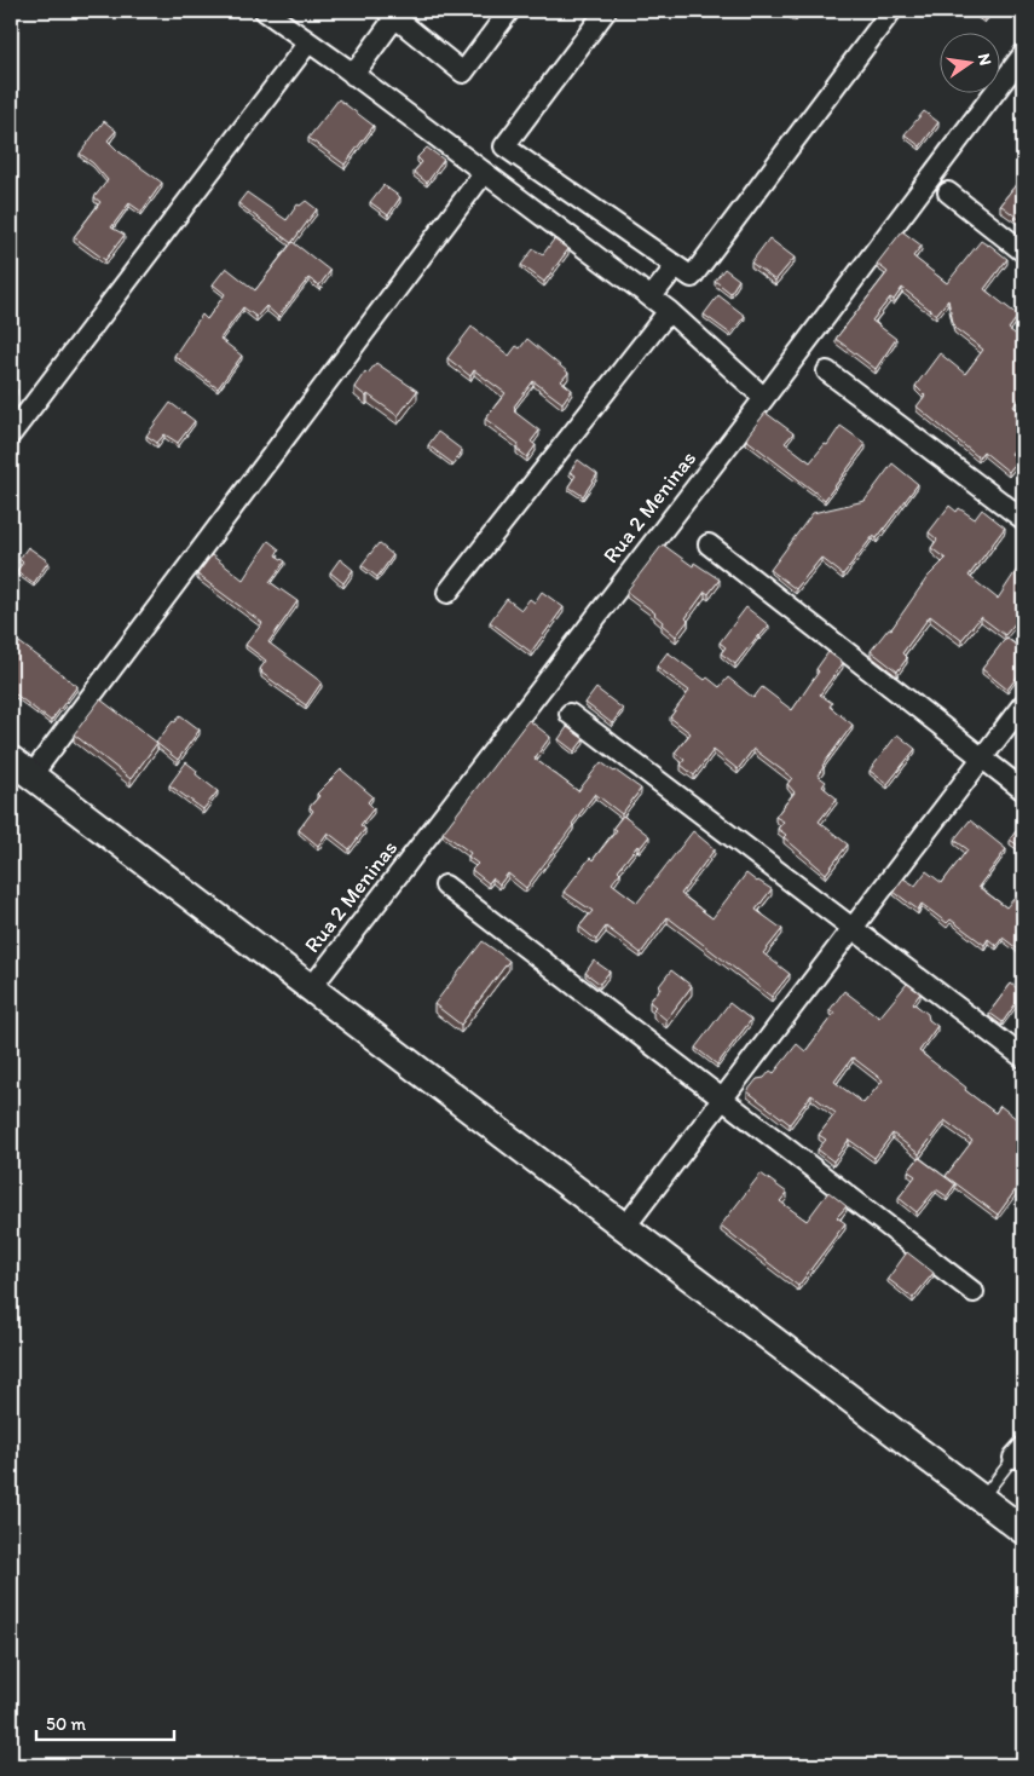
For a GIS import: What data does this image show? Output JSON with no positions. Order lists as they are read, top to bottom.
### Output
{
  "streets": {
    "street": ["Rua 2 Meninas"]
  },
  "scale_bar": "50 m",
  "north": "right"
}
